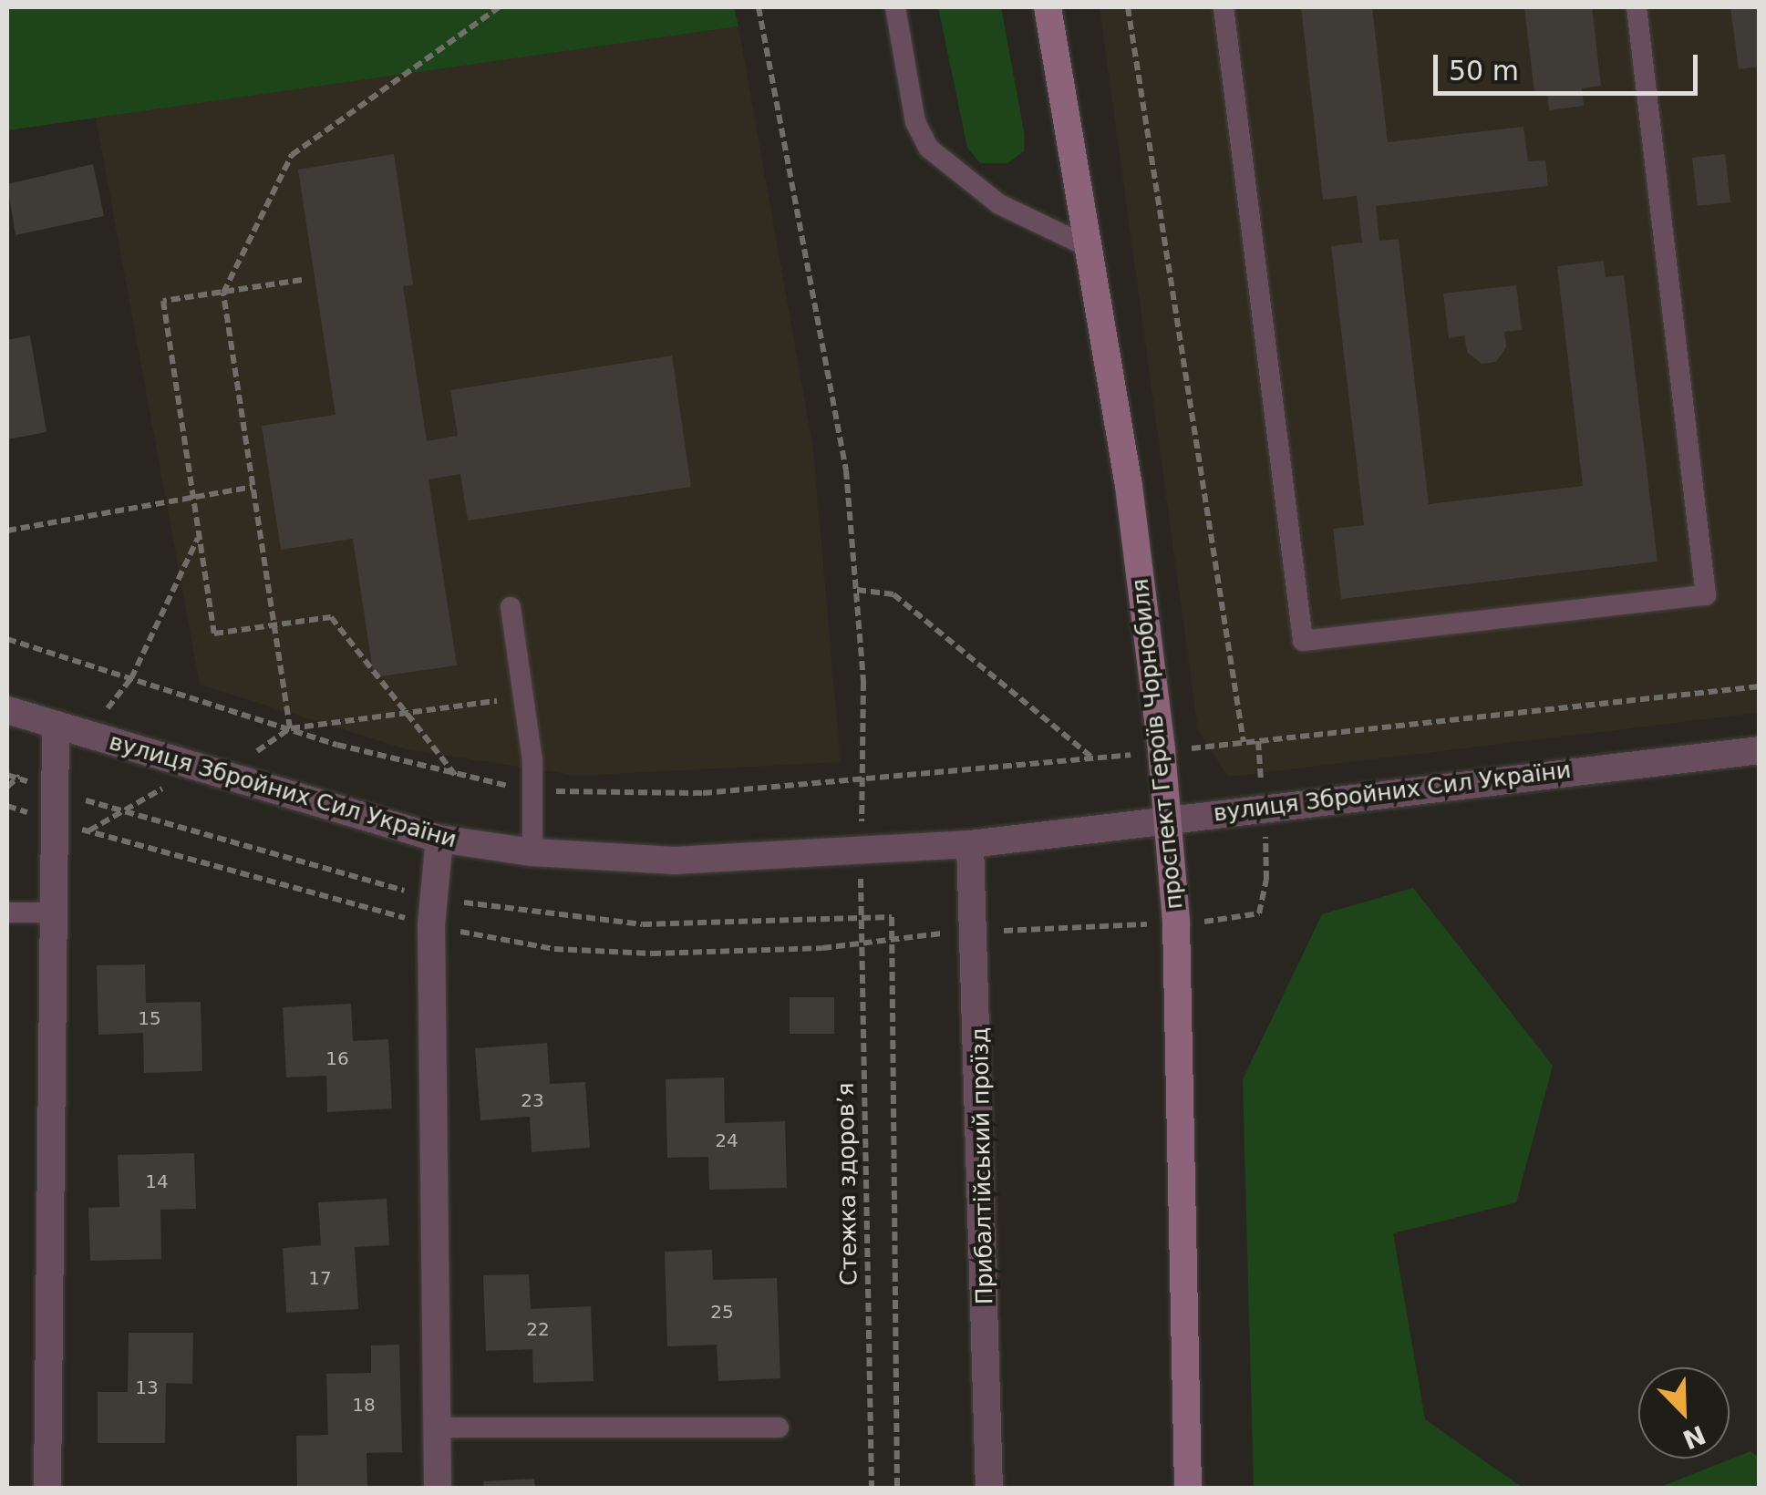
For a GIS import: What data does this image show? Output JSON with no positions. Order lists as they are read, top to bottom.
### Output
{
  "streets": {
    "street": ["проспект Героїв Чорнобиля", "вулиця Збройних Сил України", "Прибалтійський проїзд"],
    "path": ["Стежка здоров’я"]
  },
  "crossings": [
    ["проспект Героїв Чорнобиля", "вулиця Збройних Сил України"],
    ["вулиця Збройних Сил України", "Прибалтійський проїзд"],
    ["вулиця Збройних Сил України", "Стежка здоров’я"]
  ],
  "house_numbers": [
    "15",
    "16",
    "23",
    "24",
    "14",
    "17",
    "25",
    "22",
    "13",
    "18"
  ],
  "scale_bar": "50 m",
  "north": "bottom right"
}
